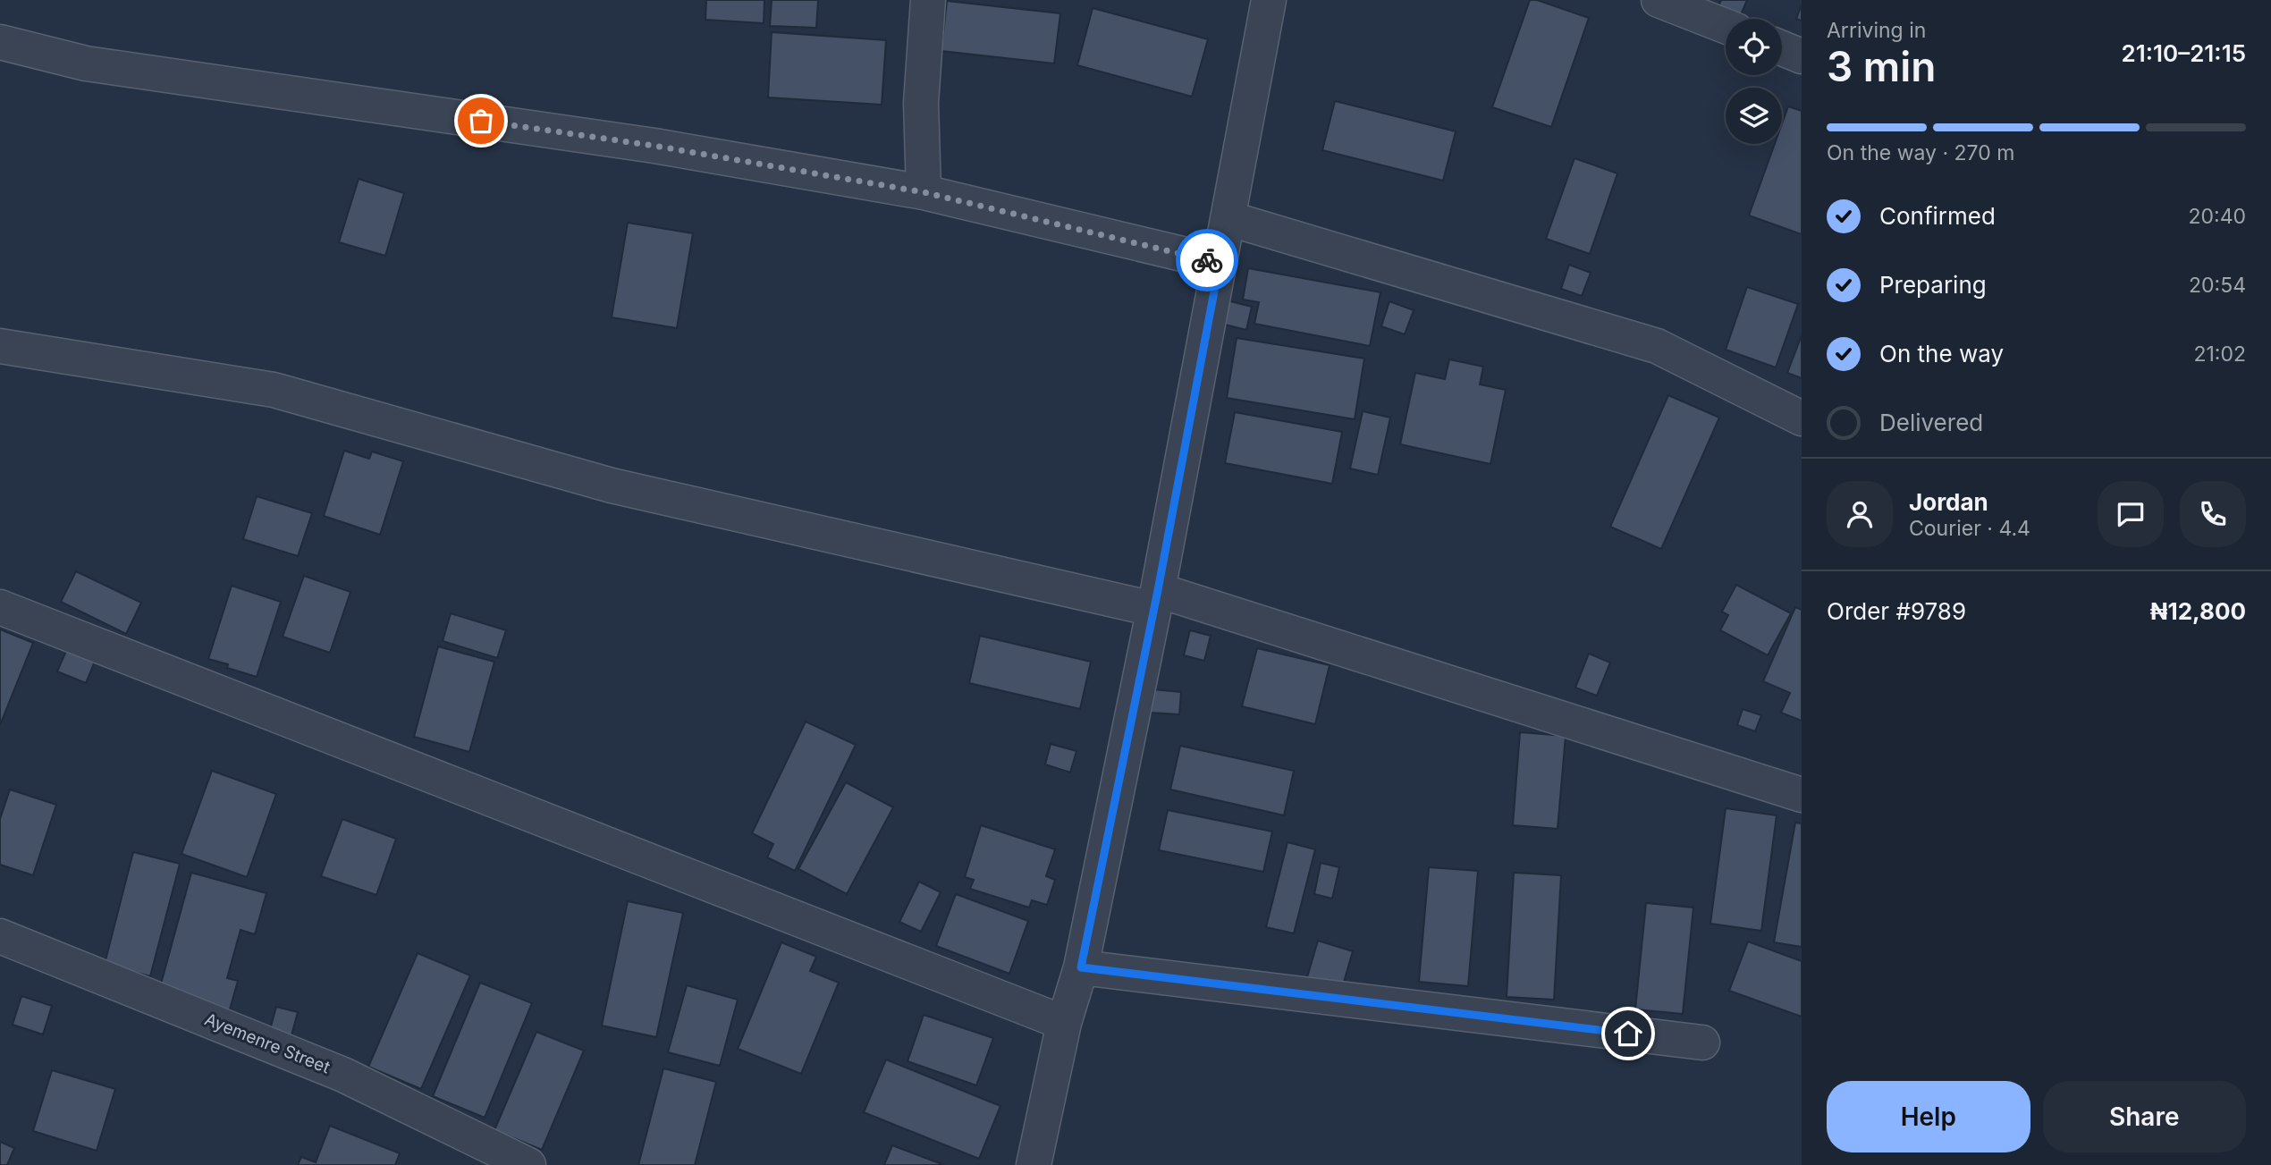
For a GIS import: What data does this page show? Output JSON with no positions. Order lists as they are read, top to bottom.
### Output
{
  "streets": {
    "street": ["Ayemenre Street"]
  },
  "page": {
    "heading": ["3 min", "Arriving in", "21:10–21:15"],
    "panel": [
      "Jordan",
      "Courier · 4.4",
      "Order #9789",
      "₦12,800"
    ],
    "bar": "On the way · 270 m",
    "list": [
      ["Confirmed", "20:40"],
      ["Preparing", "20:54"],
      ["On the way", "21:02"],
      "Delivered"
    ],
    "buttons": ["Help", "Share"]
  }
}
